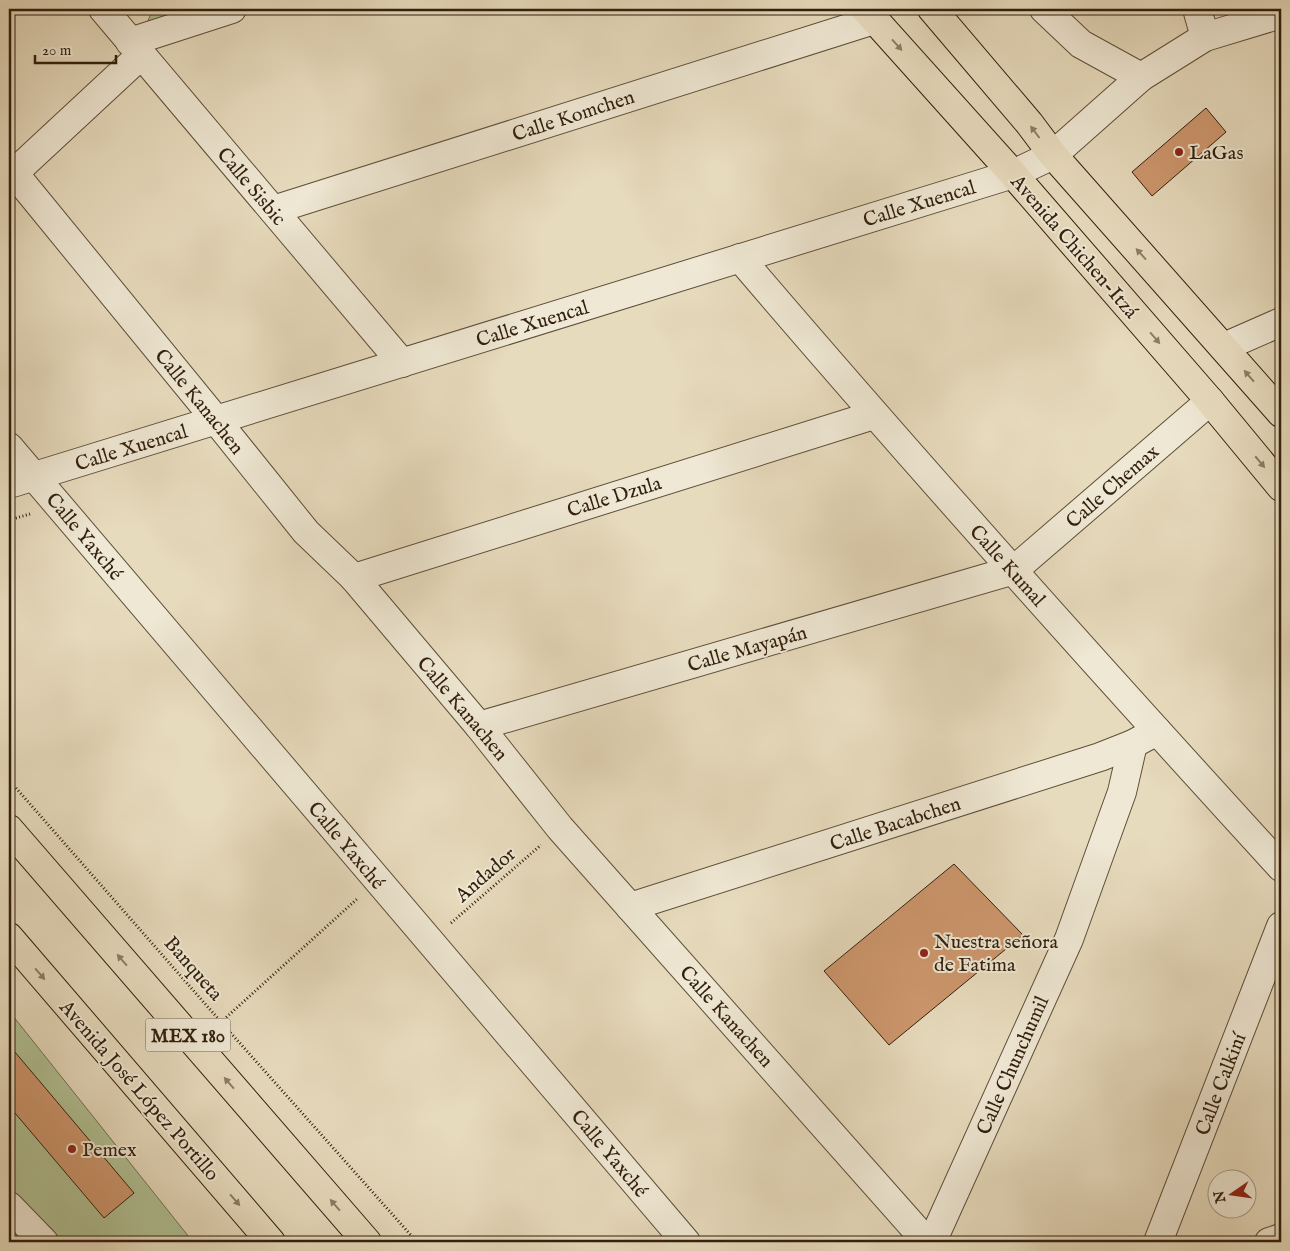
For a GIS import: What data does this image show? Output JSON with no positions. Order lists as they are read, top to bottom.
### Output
{
  "streets": {
    "main road": ["Avenida Chichen-Itzá", "MEX 180", "Avenida José López Portillo"],
    "street": [
      "Calle Komchen",
      "Calle Sisbic",
      "Calle Xuencal",
      "Calle Kanachen",
      "Calle Chemax",
      "Calle Dzula",
      "Calle Yaxché",
      "Calle Kumal",
      "Calle Mayapán",
      "Calle Bacabchen",
      "Calle Chunchumil",
      "Calle Calkiní"
    ],
    "path": ["Andador", "Banqueta"]
  },
  "crossings": [
    ["Calle Komchen", "Calle Sisbic"],
    ["Calle Komchen", "Avenida Chichen-Itzá"],
    ["Calle Sisbic", "Calle Xuencal"],
    ["Calle Xuencal", "Avenida Chichen-Itzá"],
    ["Calle Xuencal", "Calle Kanachen"],
    ["Calle Xuencal", "Calle Yaxché"],
    ["Calle Xuencal", "Calle Kumal"],
    ["Avenida Chichen-Itzá", "Calle Chemax"],
    ["Calle Kanachen", "Calle Dzula"],
    ["Calle Kanachen", "Calle Mayapán"],
    ["Calle Kanachen", "Calle Bacabchen"],
    ["Calle Kanachen", "Andador"],
    ["Calle Chemax", "Calle Kumal"],
    ["Calle Chemax", "Calle Mayapán"],
    ["Calle Dzula", "Calle Kumal"],
    ["Calle Yaxché", "Andador"],
    ["Calle Kumal", "Calle Mayapán"],
    ["Calle Kumal", "Calle Bacabchen"],
    ["Calle Bacabchen", "Calle Chunchumil"]
  ],
  "places": ["LaGas", "Nuestra señora de Fatima", "Pemex"],
  "scale_bar": "20 m",
  "north": "left"
}
